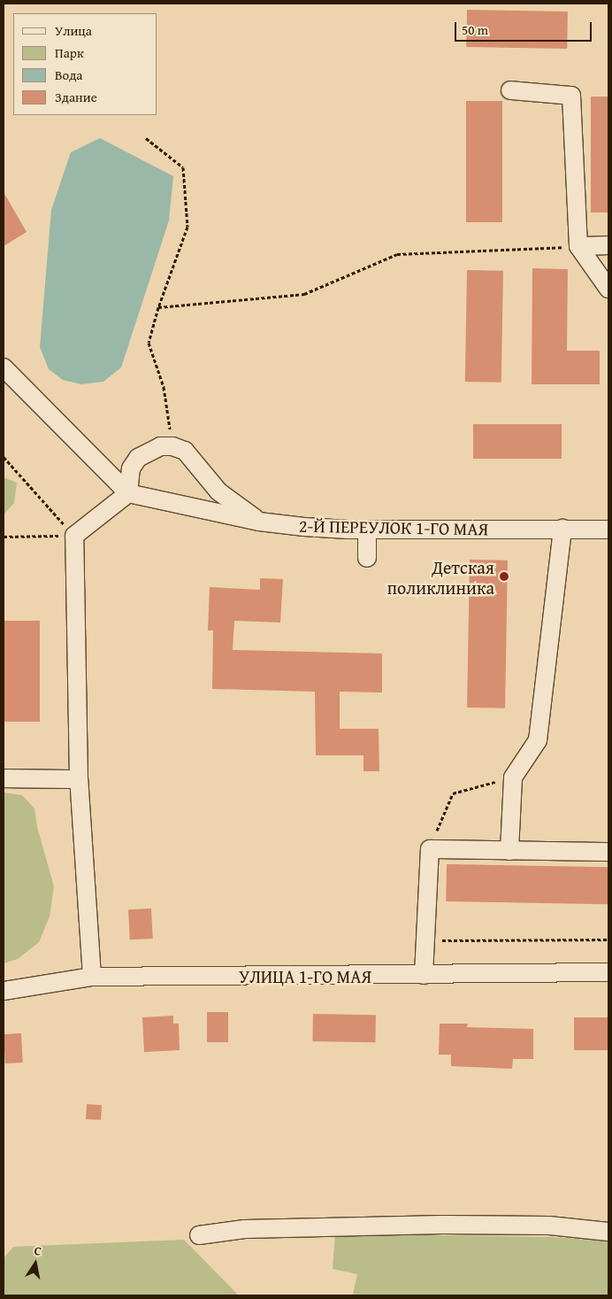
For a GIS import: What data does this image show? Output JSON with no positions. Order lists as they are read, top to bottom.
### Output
{
  "streets": {
    "street": ["2-Й ПЕРЕУЛОК 1-ГО МАЯ", "УЛИЦА 1-ГО МАЯ"]
  },
  "places": ["Детская поликлиника"],
  "legend": [
    "Улица",
    "Парк",
    "Вода",
    "Здание"
  ],
  "scale_bar": "50 m",
  "north": "top"
}
